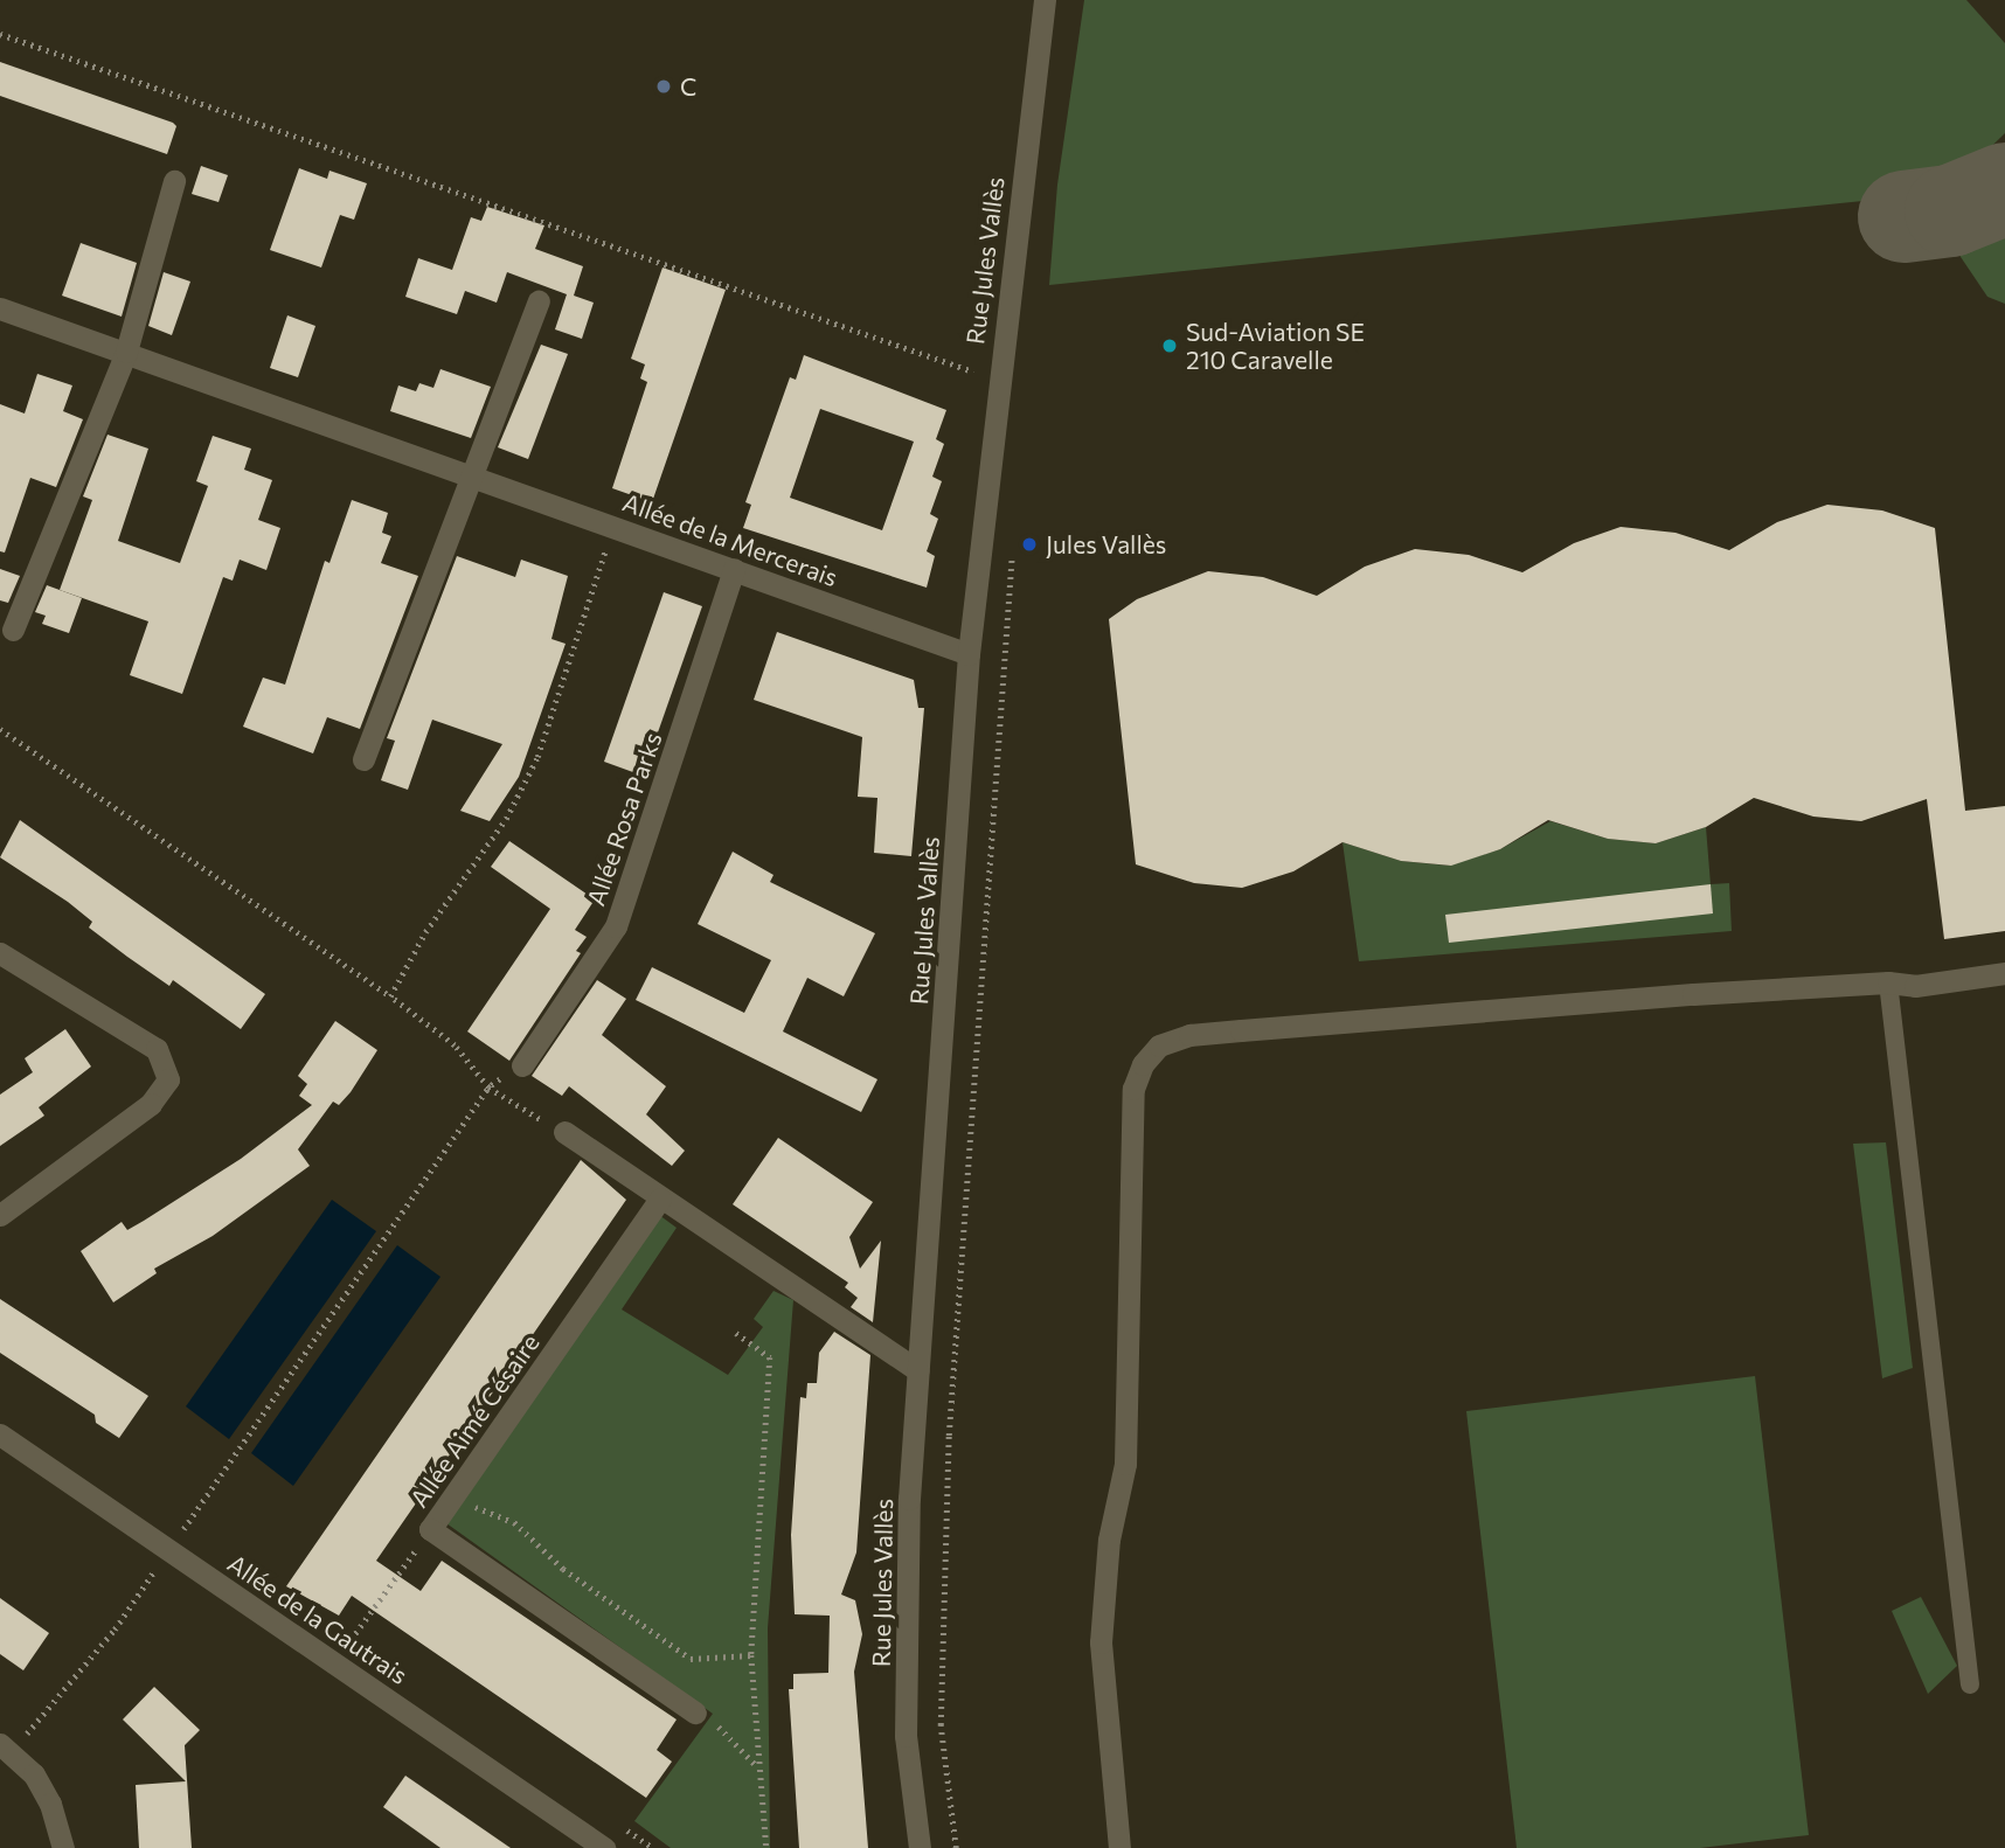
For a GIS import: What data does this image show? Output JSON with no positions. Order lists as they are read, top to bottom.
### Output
{
  "streets": {
    "street": [
      "Rue Jules Vallès",
      "Allée de la Mercerais",
      "Allée Rosa Parks",
      "Allée Aimé Césaire",
      "Allée de la Gautrais"
    ]
  },
  "crossings": [
    ["Rue Jules Vallès", "Allée de la Mercerais"],
    ["Allée de la Mercerais", "Allée Rosa Parks"]
  ],
  "places": ["C", "Sud-Aviation SE 210 Caravelle", "Jules Vallès"]
}
